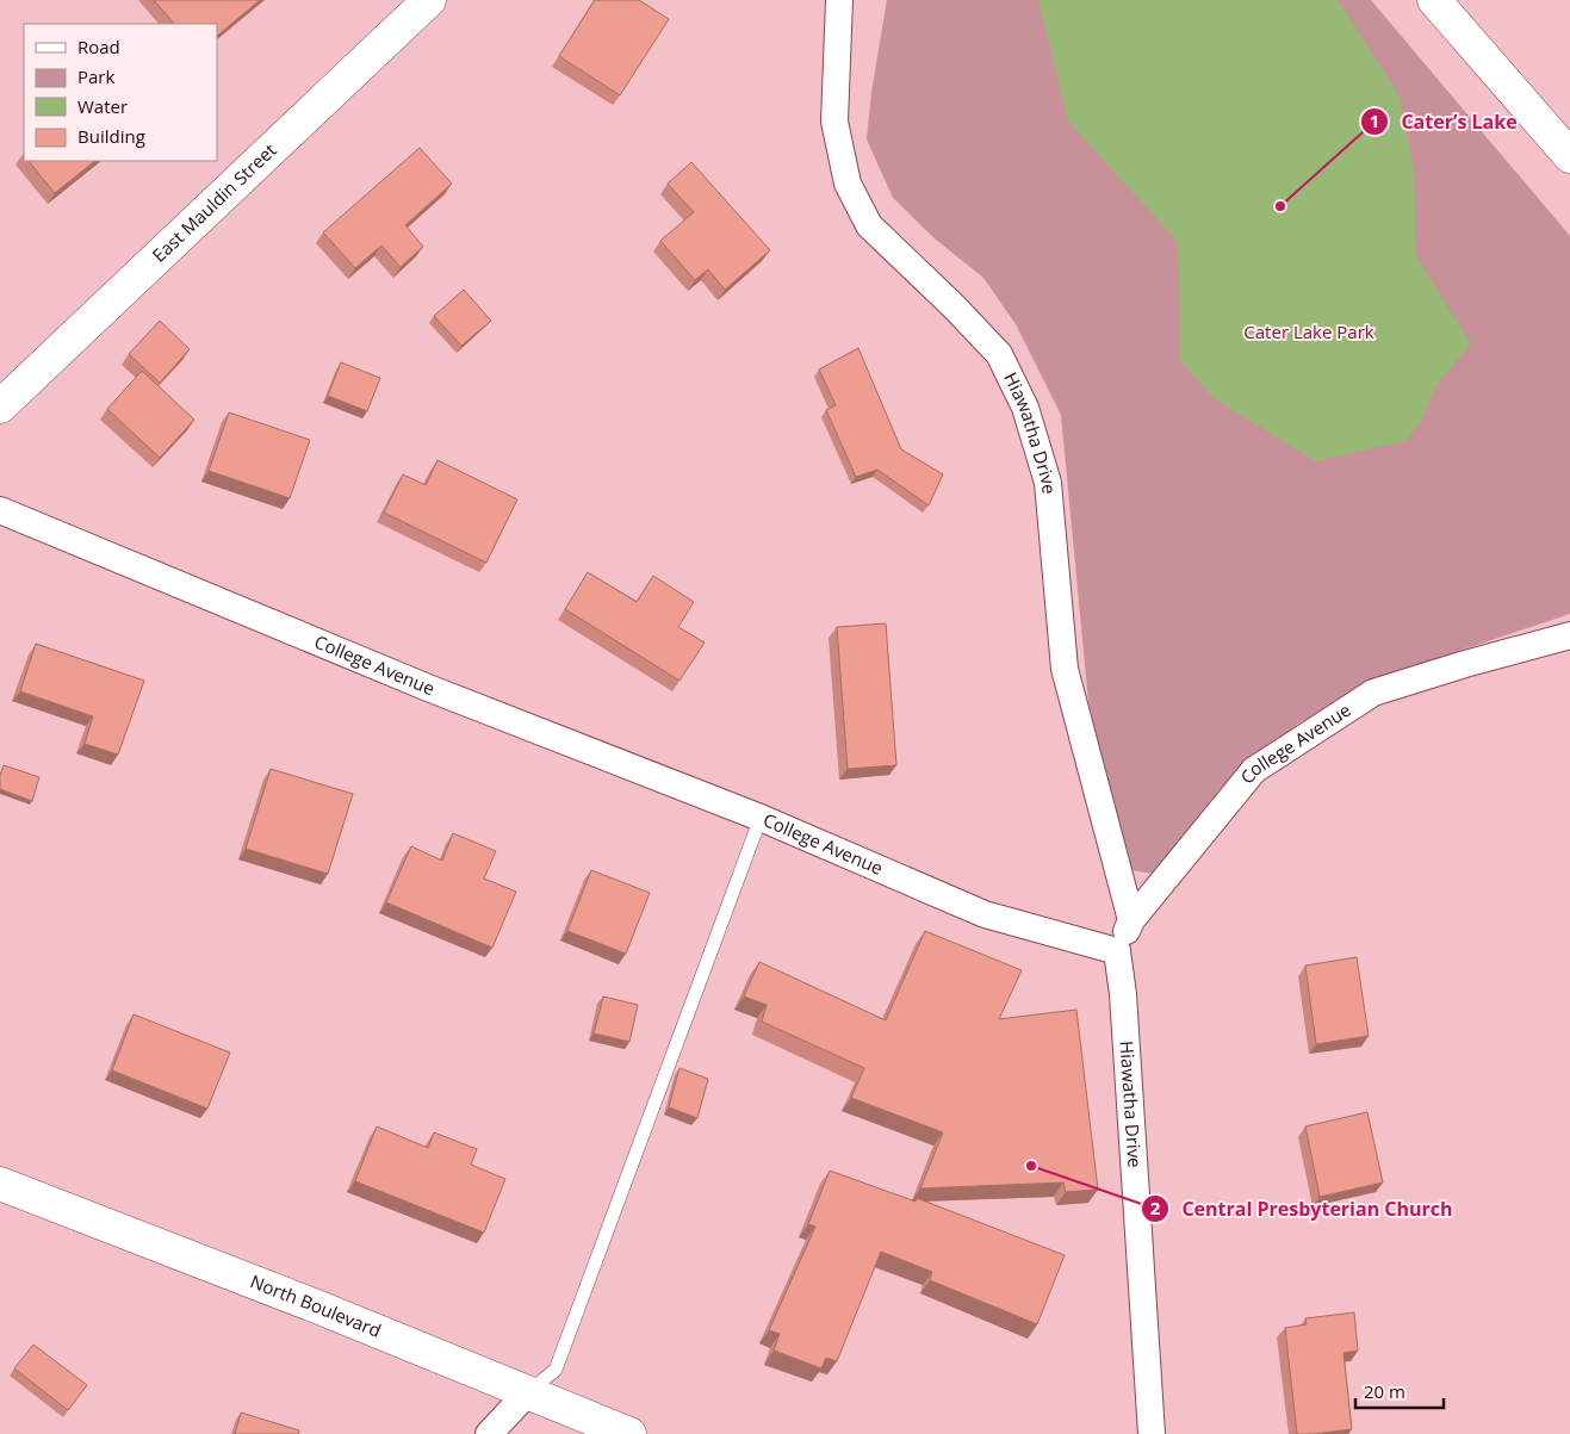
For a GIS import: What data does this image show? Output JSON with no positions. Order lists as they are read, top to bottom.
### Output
{
  "streets": {
    "street": [
      "East Mauldin Street",
      "Hiawatha Drive",
      "College Avenue",
      "North Boulevard"
    ]
  },
  "crossings": [
    ["Hiawatha Drive", "College Avenue"]
  ],
  "parks": ["Cater Lake Park"],
  "places": ["Cater’s Lake", "Central Presbyterian Church"],
  "legend": [
    "Road",
    "Park",
    "Water",
    "Building"
  ],
  "scale_bar": "20 m"
}
